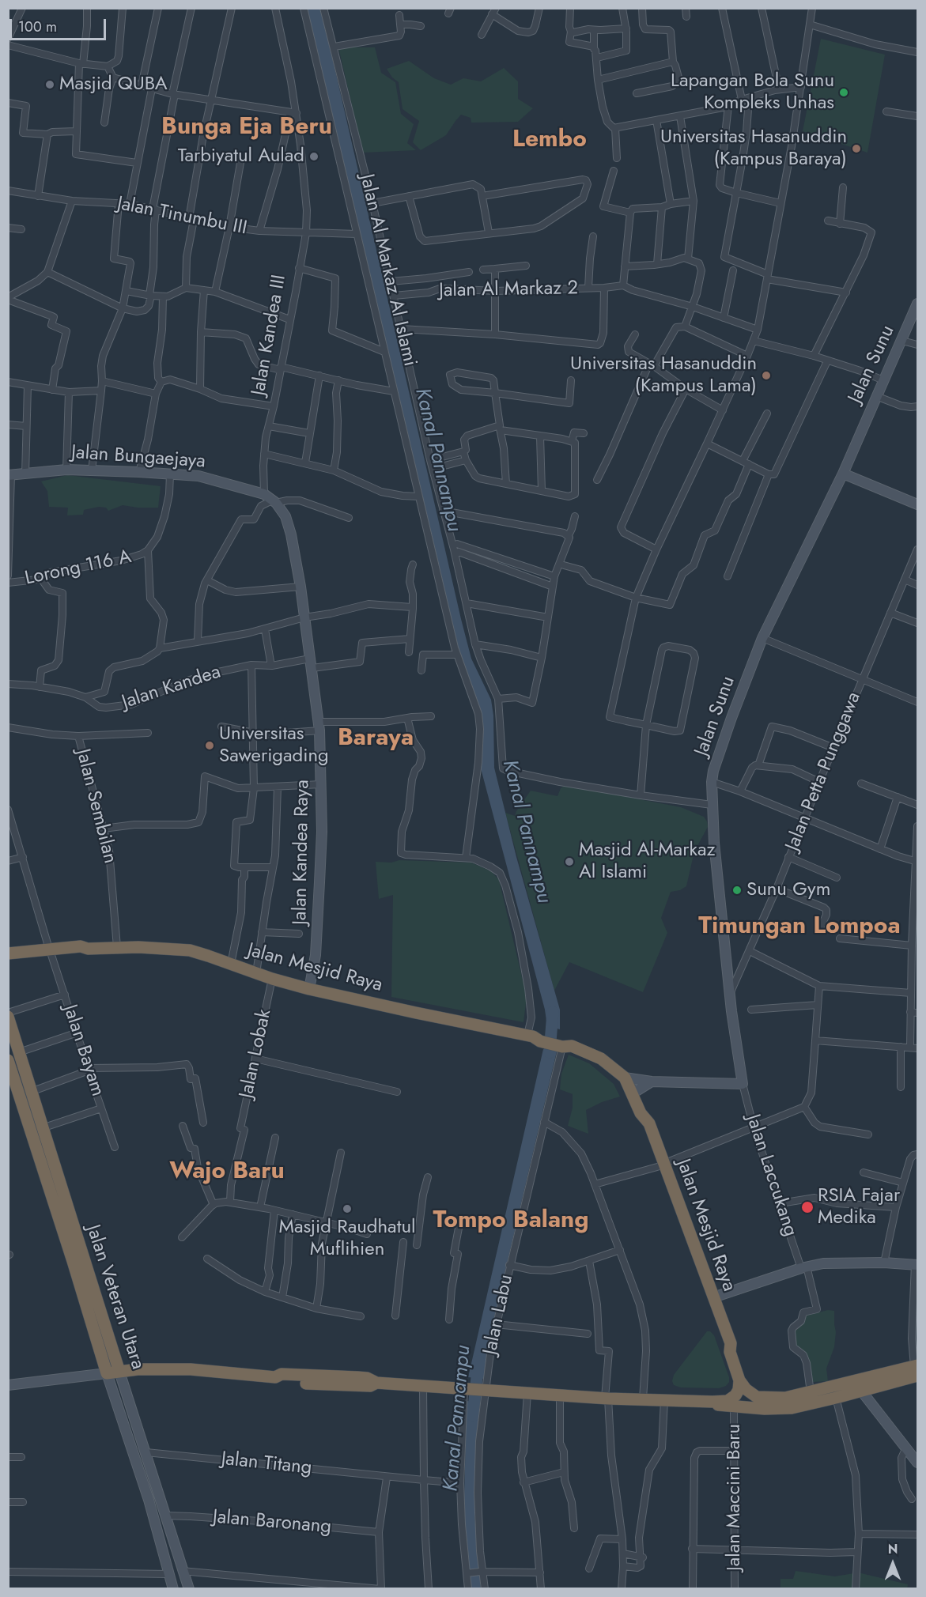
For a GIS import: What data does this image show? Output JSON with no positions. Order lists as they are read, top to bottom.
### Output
{
  "streets": {
    "highway": ["Jalan Mesjid Raya", "Jalan Veteran Utara"],
    "main road": [
      "Jalan Kandea III",
      "Jalan Sunu",
      "Jalan Bungaejaya",
      "Jalan Kandea Raya"
    ],
    "street": [
      "Jalan Tinumbu III",
      "Jalan Al Markaz Al Islami",
      "Jalan Al Markaz 2",
      "Lorong 116 A",
      "Jalan Kandea",
      "Jalan Petta Punggawa",
      "Jalan Sembilan",
      "Jalan Bayam",
      "Jalan Lobak",
      "Jalan Laccukang",
      "Jalan Labu",
      "Jalan Titang",
      "Jalan Maccini Baru",
      "Jalan Baronang"
    ]
  },
  "crossings": [
    ["Jalan Tinumbu III", "Jalan Kandea III"],
    ["Jalan Al Markaz Al Islami", "Jalan Al Markaz 2"],
    ["Jalan Al Markaz Al Islami", "Jalan Sunu"],
    ["Jalan Kandea III", "Jalan Bungaejaya"],
    ["Jalan Kandea III", "Jalan Kandea"],
    ["Jalan Kandea III", "Jalan Kandea Raya"],
    ["Jalan Sunu", "Jalan Petta Punggawa"],
    ["Jalan Sunu", "Jalan Laccukang"],
    ["Jalan Kandea", "Jalan Kandea Raya"],
    ["Jalan Sembilan", "Jalan Mesjid Raya"],
    ["Jalan Kandea Raya", "Jalan Mesjid Raya"],
    ["Jalan Mesjid Raya", "Jalan Bayam"],
    ["Jalan Mesjid Raya", "Jalan Lobak"],
    ["Jalan Mesjid Raya", "Jalan Labu"],
    ["Jalan Veteran Utara", "Jalan Titang"],
    ["Jalan Veteran Utara", "Jalan Baronang"]
  ],
  "districts": [
    "Bunga Eja Beru",
    "Lembo",
    "Baraya",
    "Timungan Lompoa",
    "Wajo Baru",
    "Tompo Balang"
  ],
  "water": ["Kanal Pannampu"],
  "places": [
    "Masjid QUBA",
    "Lapangan Bola Sunu Kompleks Unhas",
    "Universitas Hasanuddin (Kampus Baraya)",
    "Tarbiyatul Aulad",
    "Universitas Hasanuddin (Kampus Lama)",
    "Universitas Sawerigading",
    "Masjid Al-Markaz Al Islami",
    "Sunu Gym",
    "RSIA Fajar Medika",
    "Masjid Raudhatul Muflihien"
  ],
  "scale_bar": "100 m",
  "north": "top"
}
